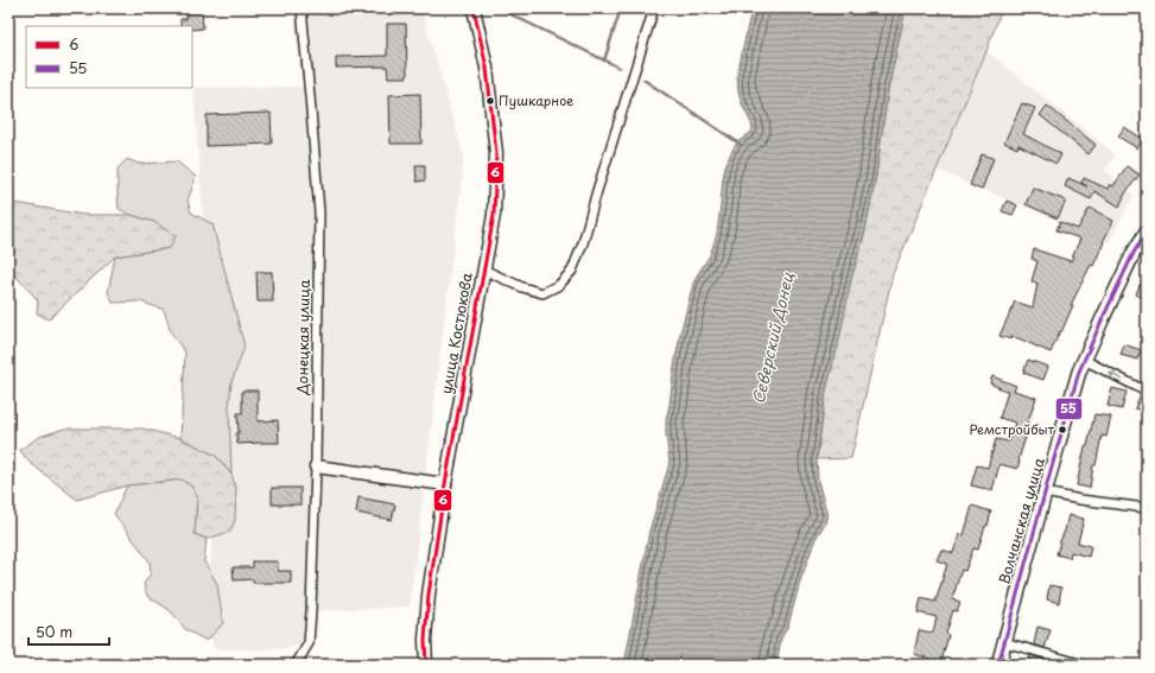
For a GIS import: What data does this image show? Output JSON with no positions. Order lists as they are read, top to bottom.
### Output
{
  "streets": {
    "main road": ["улица Костюкова", "Волчанская улица"],
    "street": ["Донецкая улица"]
  },
  "water": ["Северский Донец"],
  "places": ["Пушкарное", "Ремстройбыт"],
  "lines": ["transit line 6", "transit line 55"],
  "legend": ["6", "55"],
  "scale_bar": "50 m"
}
